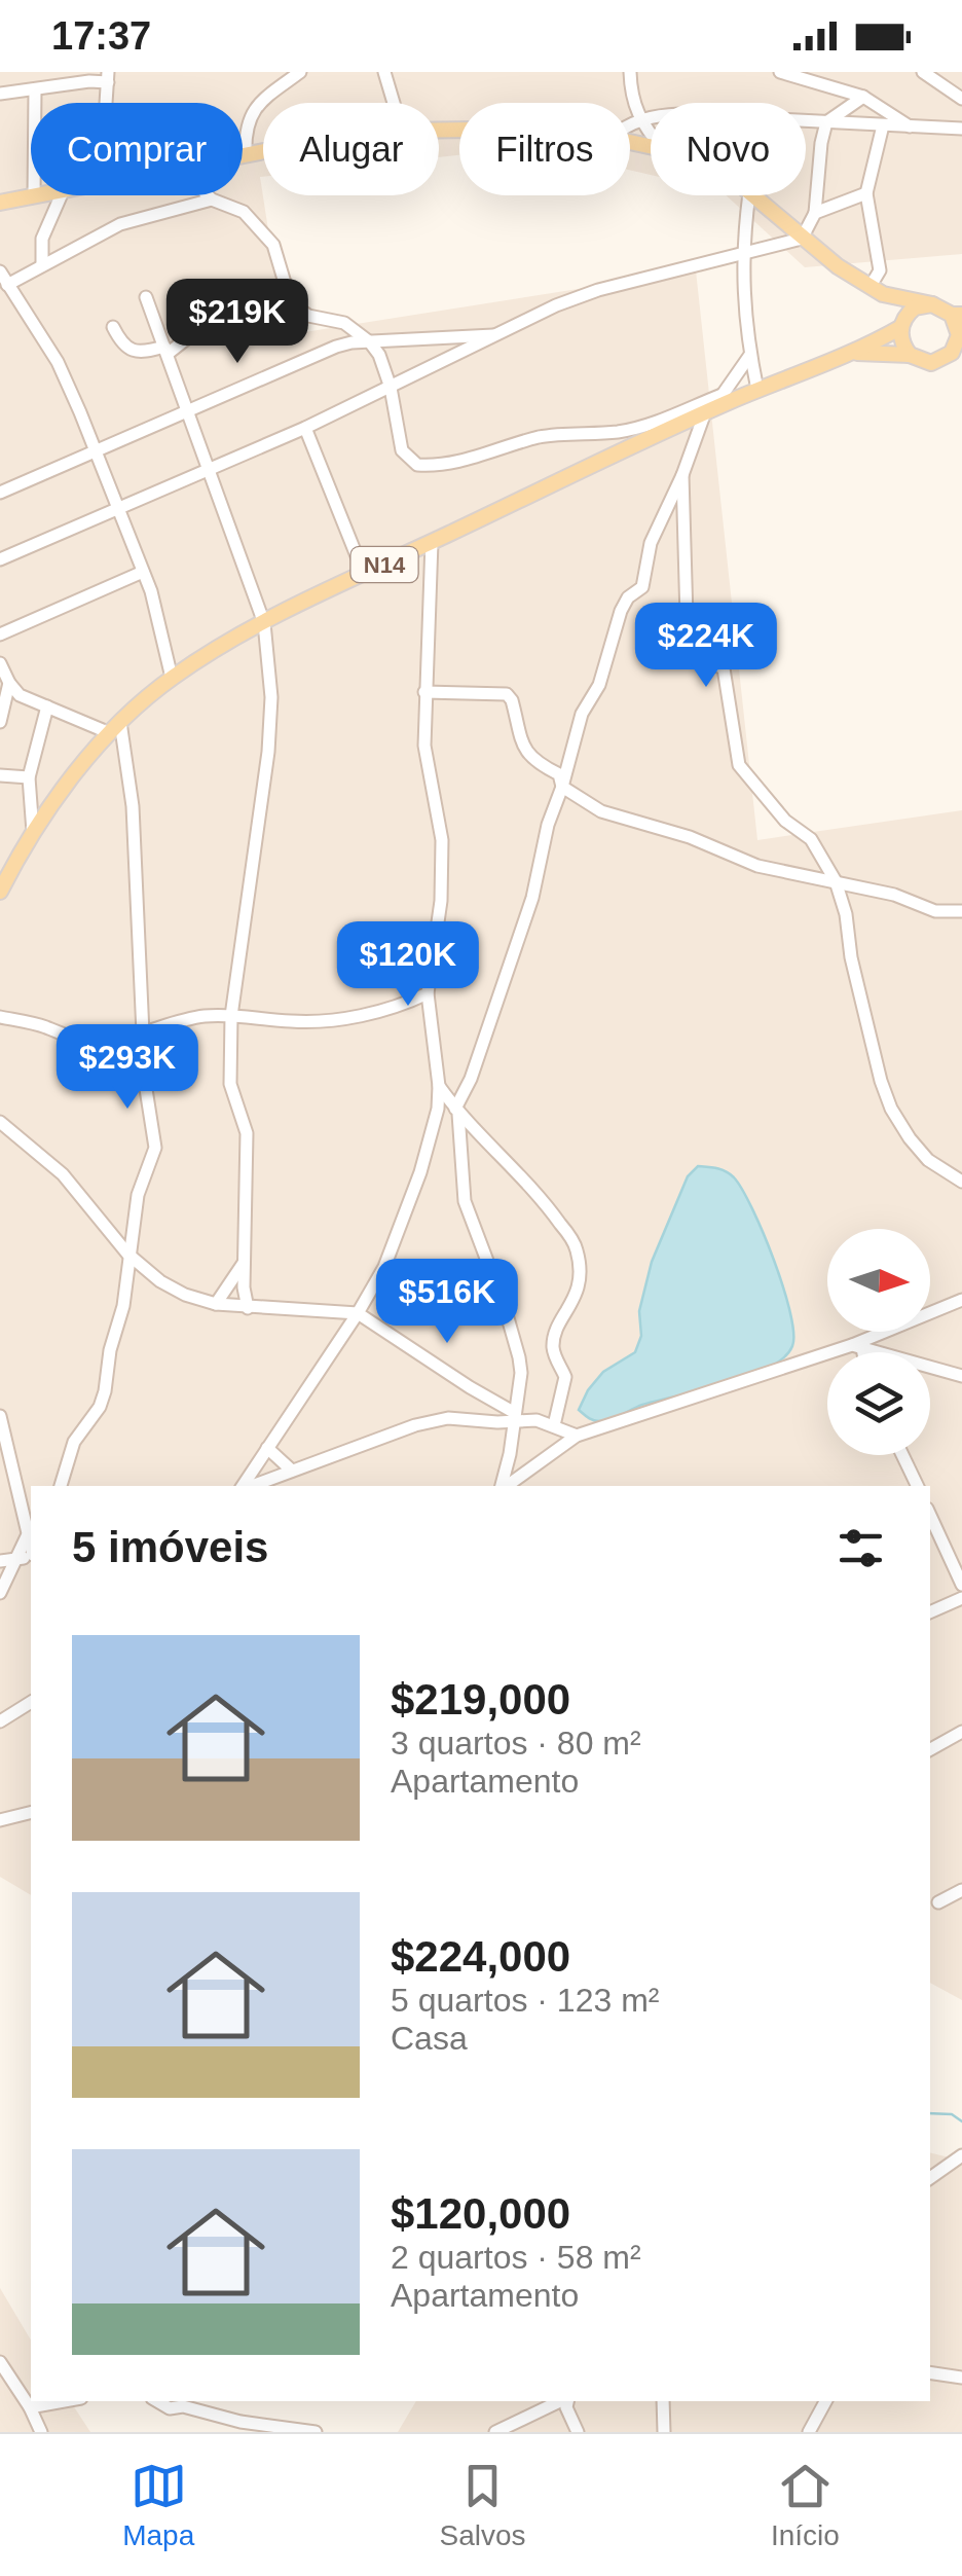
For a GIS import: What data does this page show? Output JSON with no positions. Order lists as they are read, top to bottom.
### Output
{
  "streets": {
    "main road": ["N14"]
  },
  "north": "right",
  "page": {
    "status": "17:37",
    "chip": [
      "Comprar",
      "Alugar",
      "Filtros",
      "Novo"
    ],
    "price": [
      "$219K",
      "$224K",
      "$120K",
      "$293K",
      "$516K"
    ],
    "heading": "5 imóveis",
    "list": [
      {
        "name": "$219,000",
        "note": "3 quartos · 80 m² · Apartamento"
      },
      {
        "name": "$224,000",
        "note": "5 quartos · 123 m² · Casa"
      },
      {
        "name": "$120,000",
        "note": "2 quartos · 58 m² · Apartamento"
      }
    ],
    "tabs": ["Mapa", "Salvos", "Início"]
  }
}
